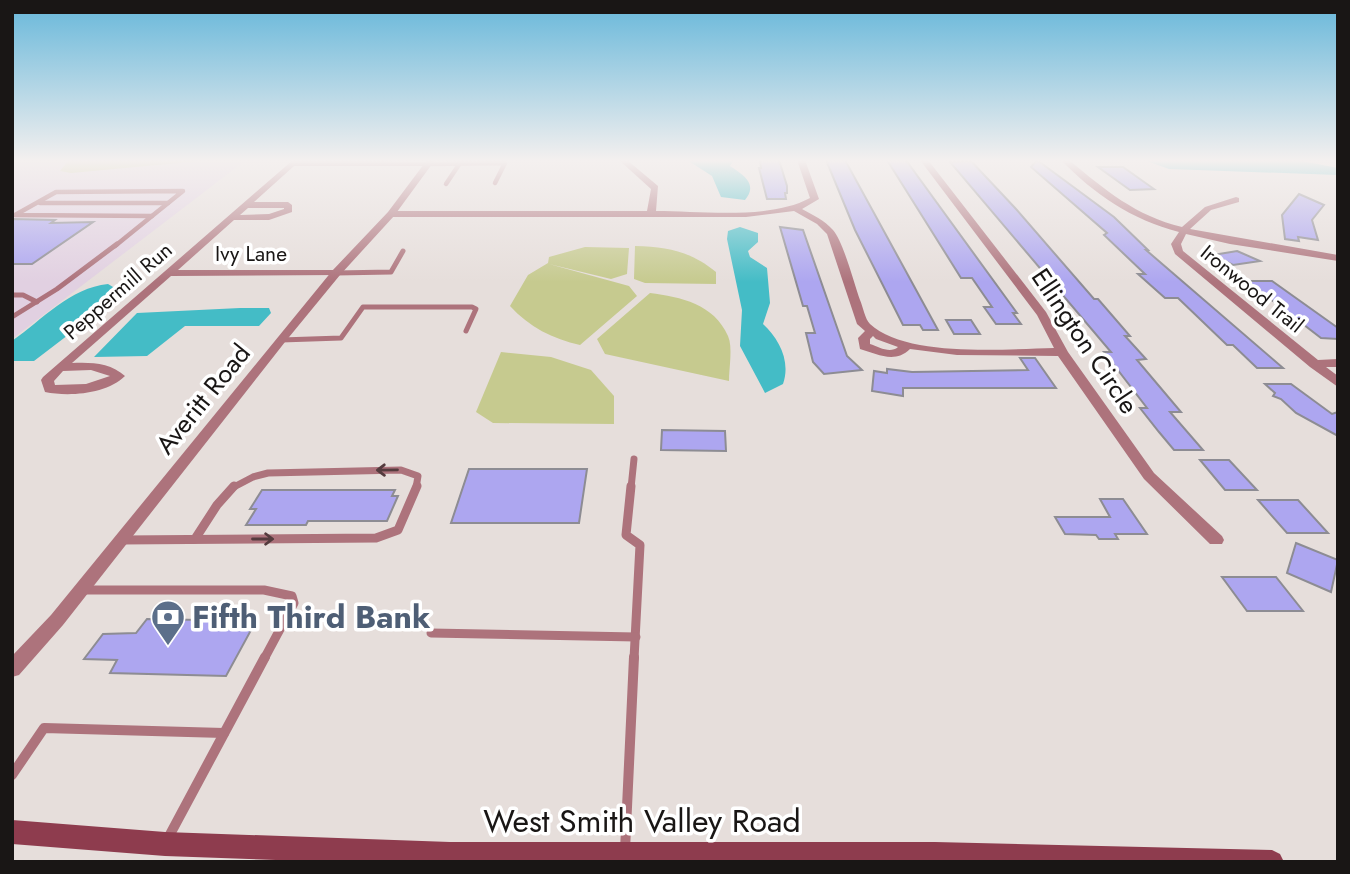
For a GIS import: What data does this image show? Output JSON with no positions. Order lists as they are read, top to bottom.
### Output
{
  "streets": {
    "main road": ["West Smith Valley Road"],
    "street": [
      "Ivy Lane",
      "Ironwood Trail",
      "Peppermill Run",
      "Ellington Circle",
      "Averitt Road"
    ]
  },
  "crossings": [
    ["Ivy Lane", "Peppermill Run"],
    ["Ivy Lane", "Averitt Road"]
  ],
  "places": {
    "bank": ["Fifth Third Bank"]
  }
}
